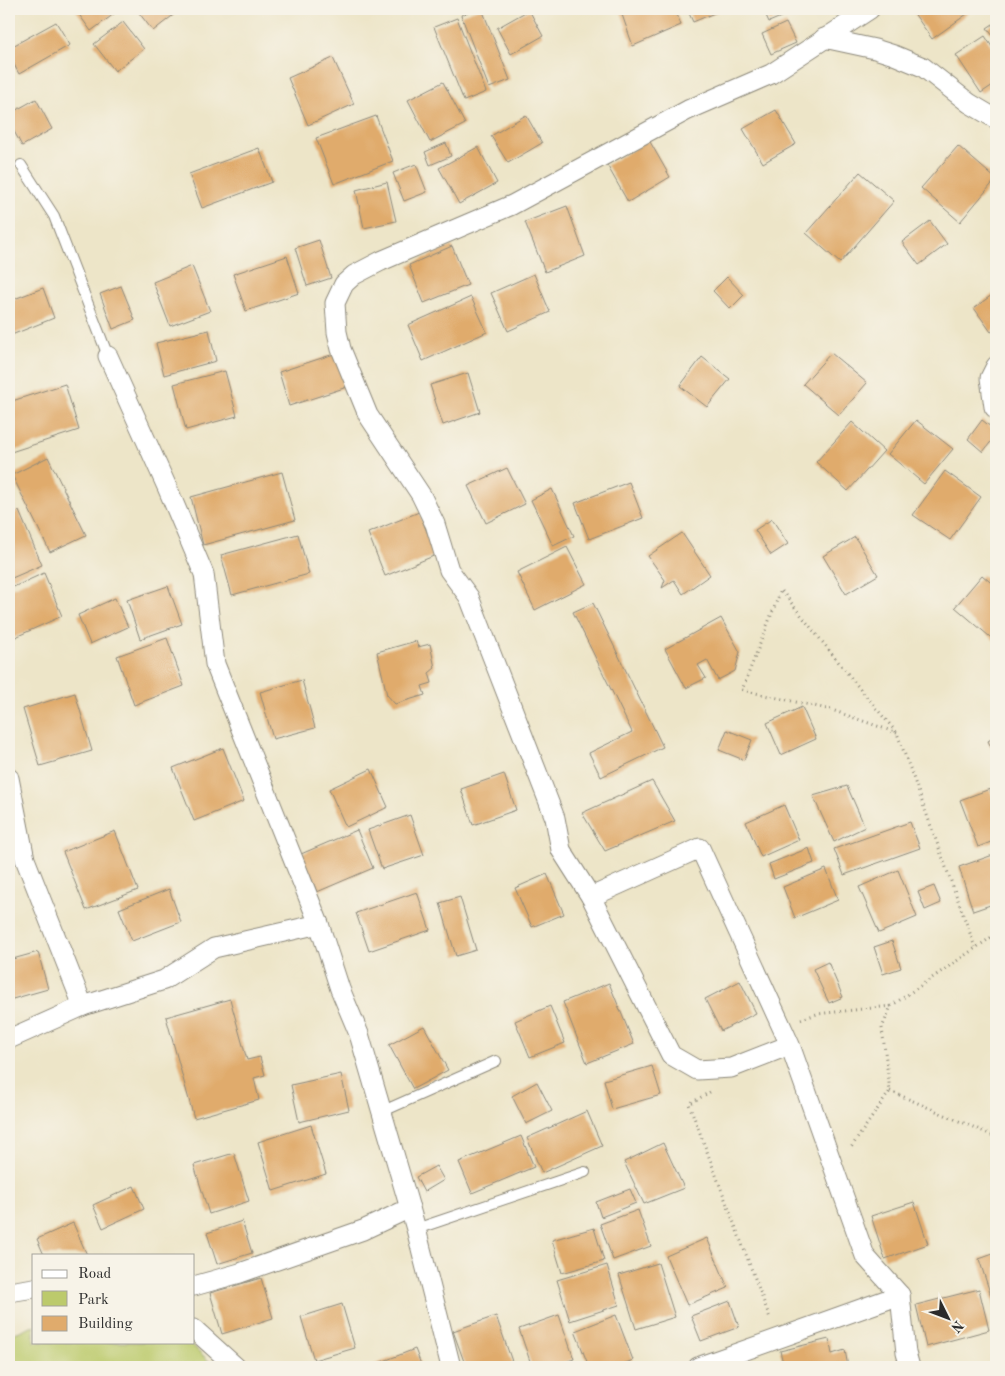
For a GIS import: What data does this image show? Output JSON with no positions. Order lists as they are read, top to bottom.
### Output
{
  "legend": ["Road", "Park", "Building"],
  "north": "bottom right"
}
